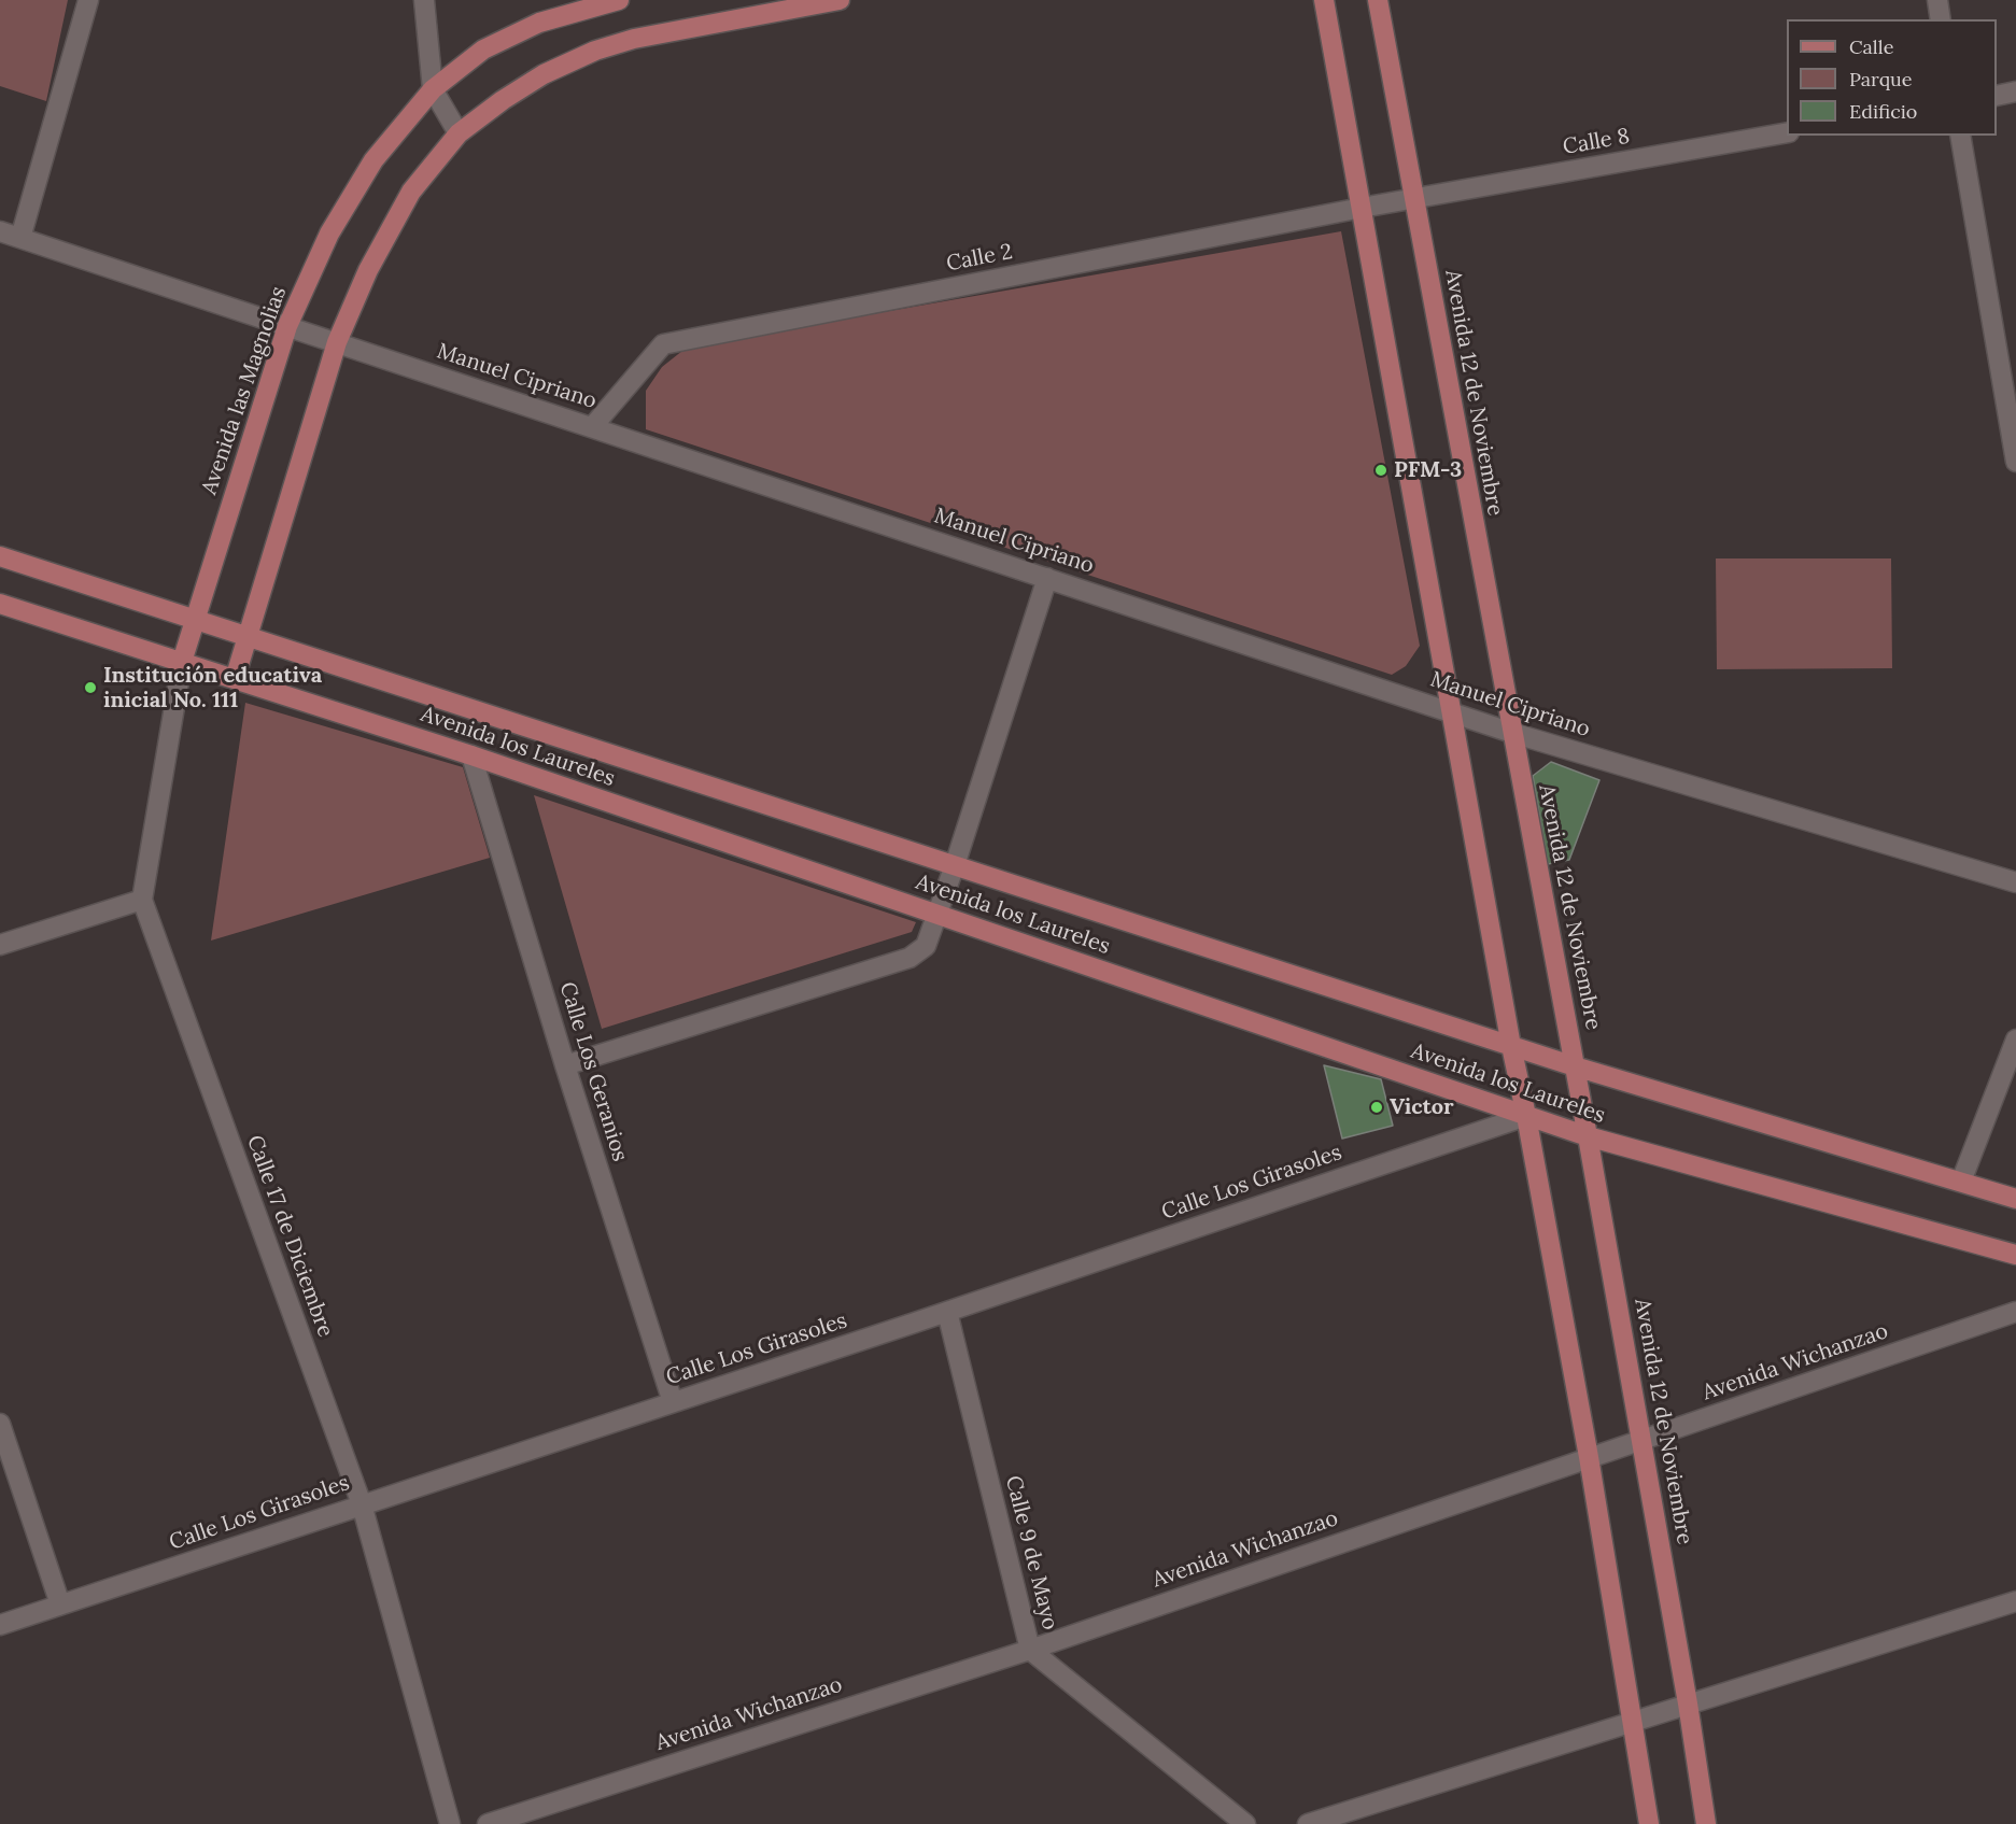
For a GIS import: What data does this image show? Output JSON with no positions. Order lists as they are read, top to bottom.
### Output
{
  "streets": {
    "main road": ["Avenida las Magnolias", "Avenida 12 de Noviembre", "Avenida los Laureles"],
    "street": [
      "Calle 8",
      "Calle 2",
      "Manuel Cipriano",
      "Calle Los Geranios",
      "Calle Los Girasoles",
      "Calle 17 de Diciembre",
      "Avenida Wichanzao",
      "Calle 9 de Mayo"
    ]
  },
  "crossings": [
    ["Calle 8", "Calle 2"],
    ["Calle 8", "Avenida 12 de Noviembre"],
    ["Calle 2", "Manuel Cipriano"],
    ["Calle 2", "Avenida 12 de Noviembre"],
    ["Manuel Cipriano", "Avenida las Magnolias"],
    ["Manuel Cipriano", "Avenida 12 de Noviembre"],
    ["Avenida las Magnolias", "Avenida los Laureles"],
    ["Avenida las Magnolias", "Calle 17 de Diciembre"],
    ["Avenida 12 de Noviembre", "Avenida los Laureles"],
    ["Avenida 12 de Noviembre", "Avenida Wichanzao"],
    ["Avenida los Laureles", "Calle Los Geranios"],
    ["Avenida los Laureles", "Calle Los Girasoles"],
    ["Avenida los Laureles", "Calle 17 de Diciembre"],
    ["Calle Los Geranios", "Calle Los Girasoles"],
    ["Calle Los Girasoles", "Calle 17 de Diciembre"],
    ["Calle Los Girasoles", "Calle 9 de Mayo"],
    ["Avenida Wichanzao", "Calle 9 de Mayo"]
  ],
  "places": ["PFM-3", "Institución educativa inicial No. 111", "Victor"],
  "legend": ["Calle", "Parque", "Edificio"]
}
